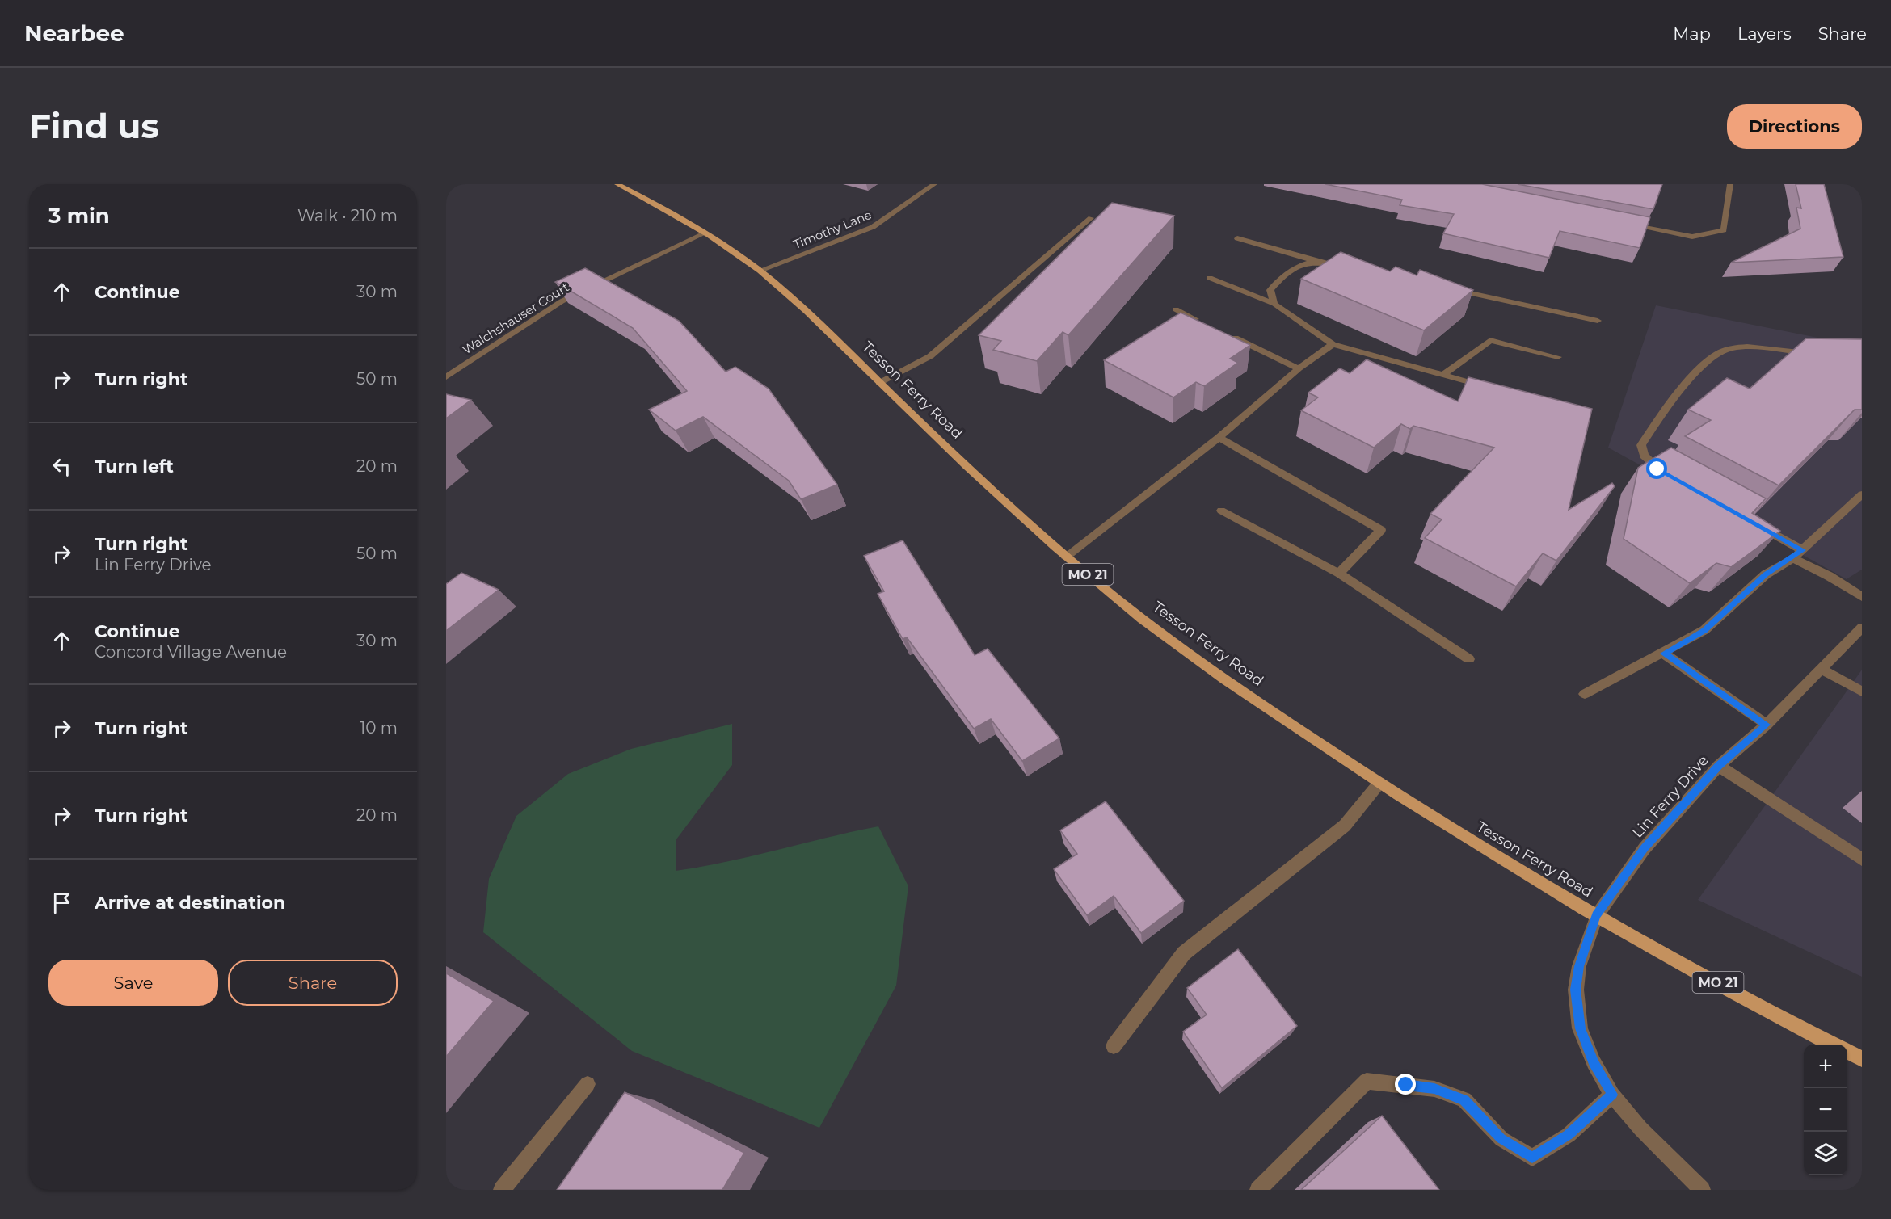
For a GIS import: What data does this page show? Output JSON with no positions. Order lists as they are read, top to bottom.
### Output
{
  "streets": {
    "main road": ["Tesson Ferry Road", "MO 21"],
    "street": ["Timothy Lane", "Walchshauser Court", "Lin Ferry Drive"]
  },
  "crossings": [
    ["Timothy Lane", "Tesson Ferry Road"],
    ["Walchshauser Court", "Tesson Ferry Road"],
    ["Tesson Ferry Road", "Lin Ferry Drive"]
  ],
  "page": {
    "header": "Nearbee",
    "nav": ["Map", "Layers", "Share"],
    "buttons": [
      "Directions",
      ["Save", "Share"]
    ],
    "title": "Find us",
    "heading": ["3 min", "Walk · 210 m"],
    "list": [
      ["Continue", "30 m"],
      ["Turn right", "50 m"],
      ["Turn left", "20 m"],
      ["Turn right", "Lin Ferry Drive", "50 m"],
      ["Continue", "Concord Village Avenue", "30 m"],
      ["Turn right", "10 m"],
      ["Turn right", "20 m"],
      "Arrive at destination"
    ],
    "map_buttons": ["+", "−"]
  }
}
